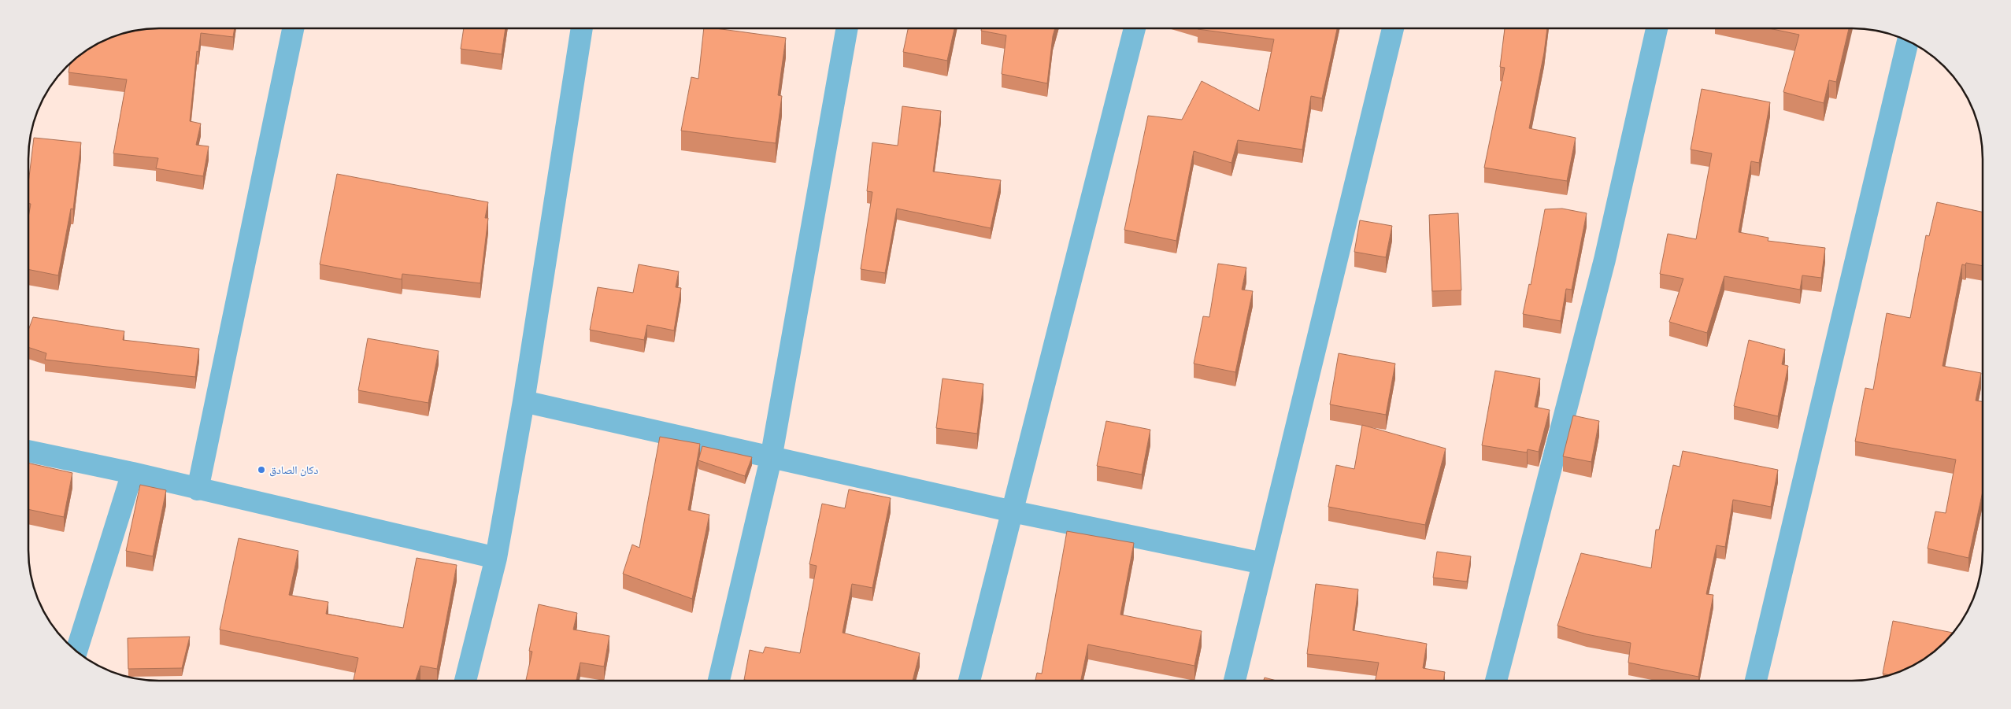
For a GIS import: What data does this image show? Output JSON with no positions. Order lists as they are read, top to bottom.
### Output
{
  "places": ["دكان الصادق"]
}
